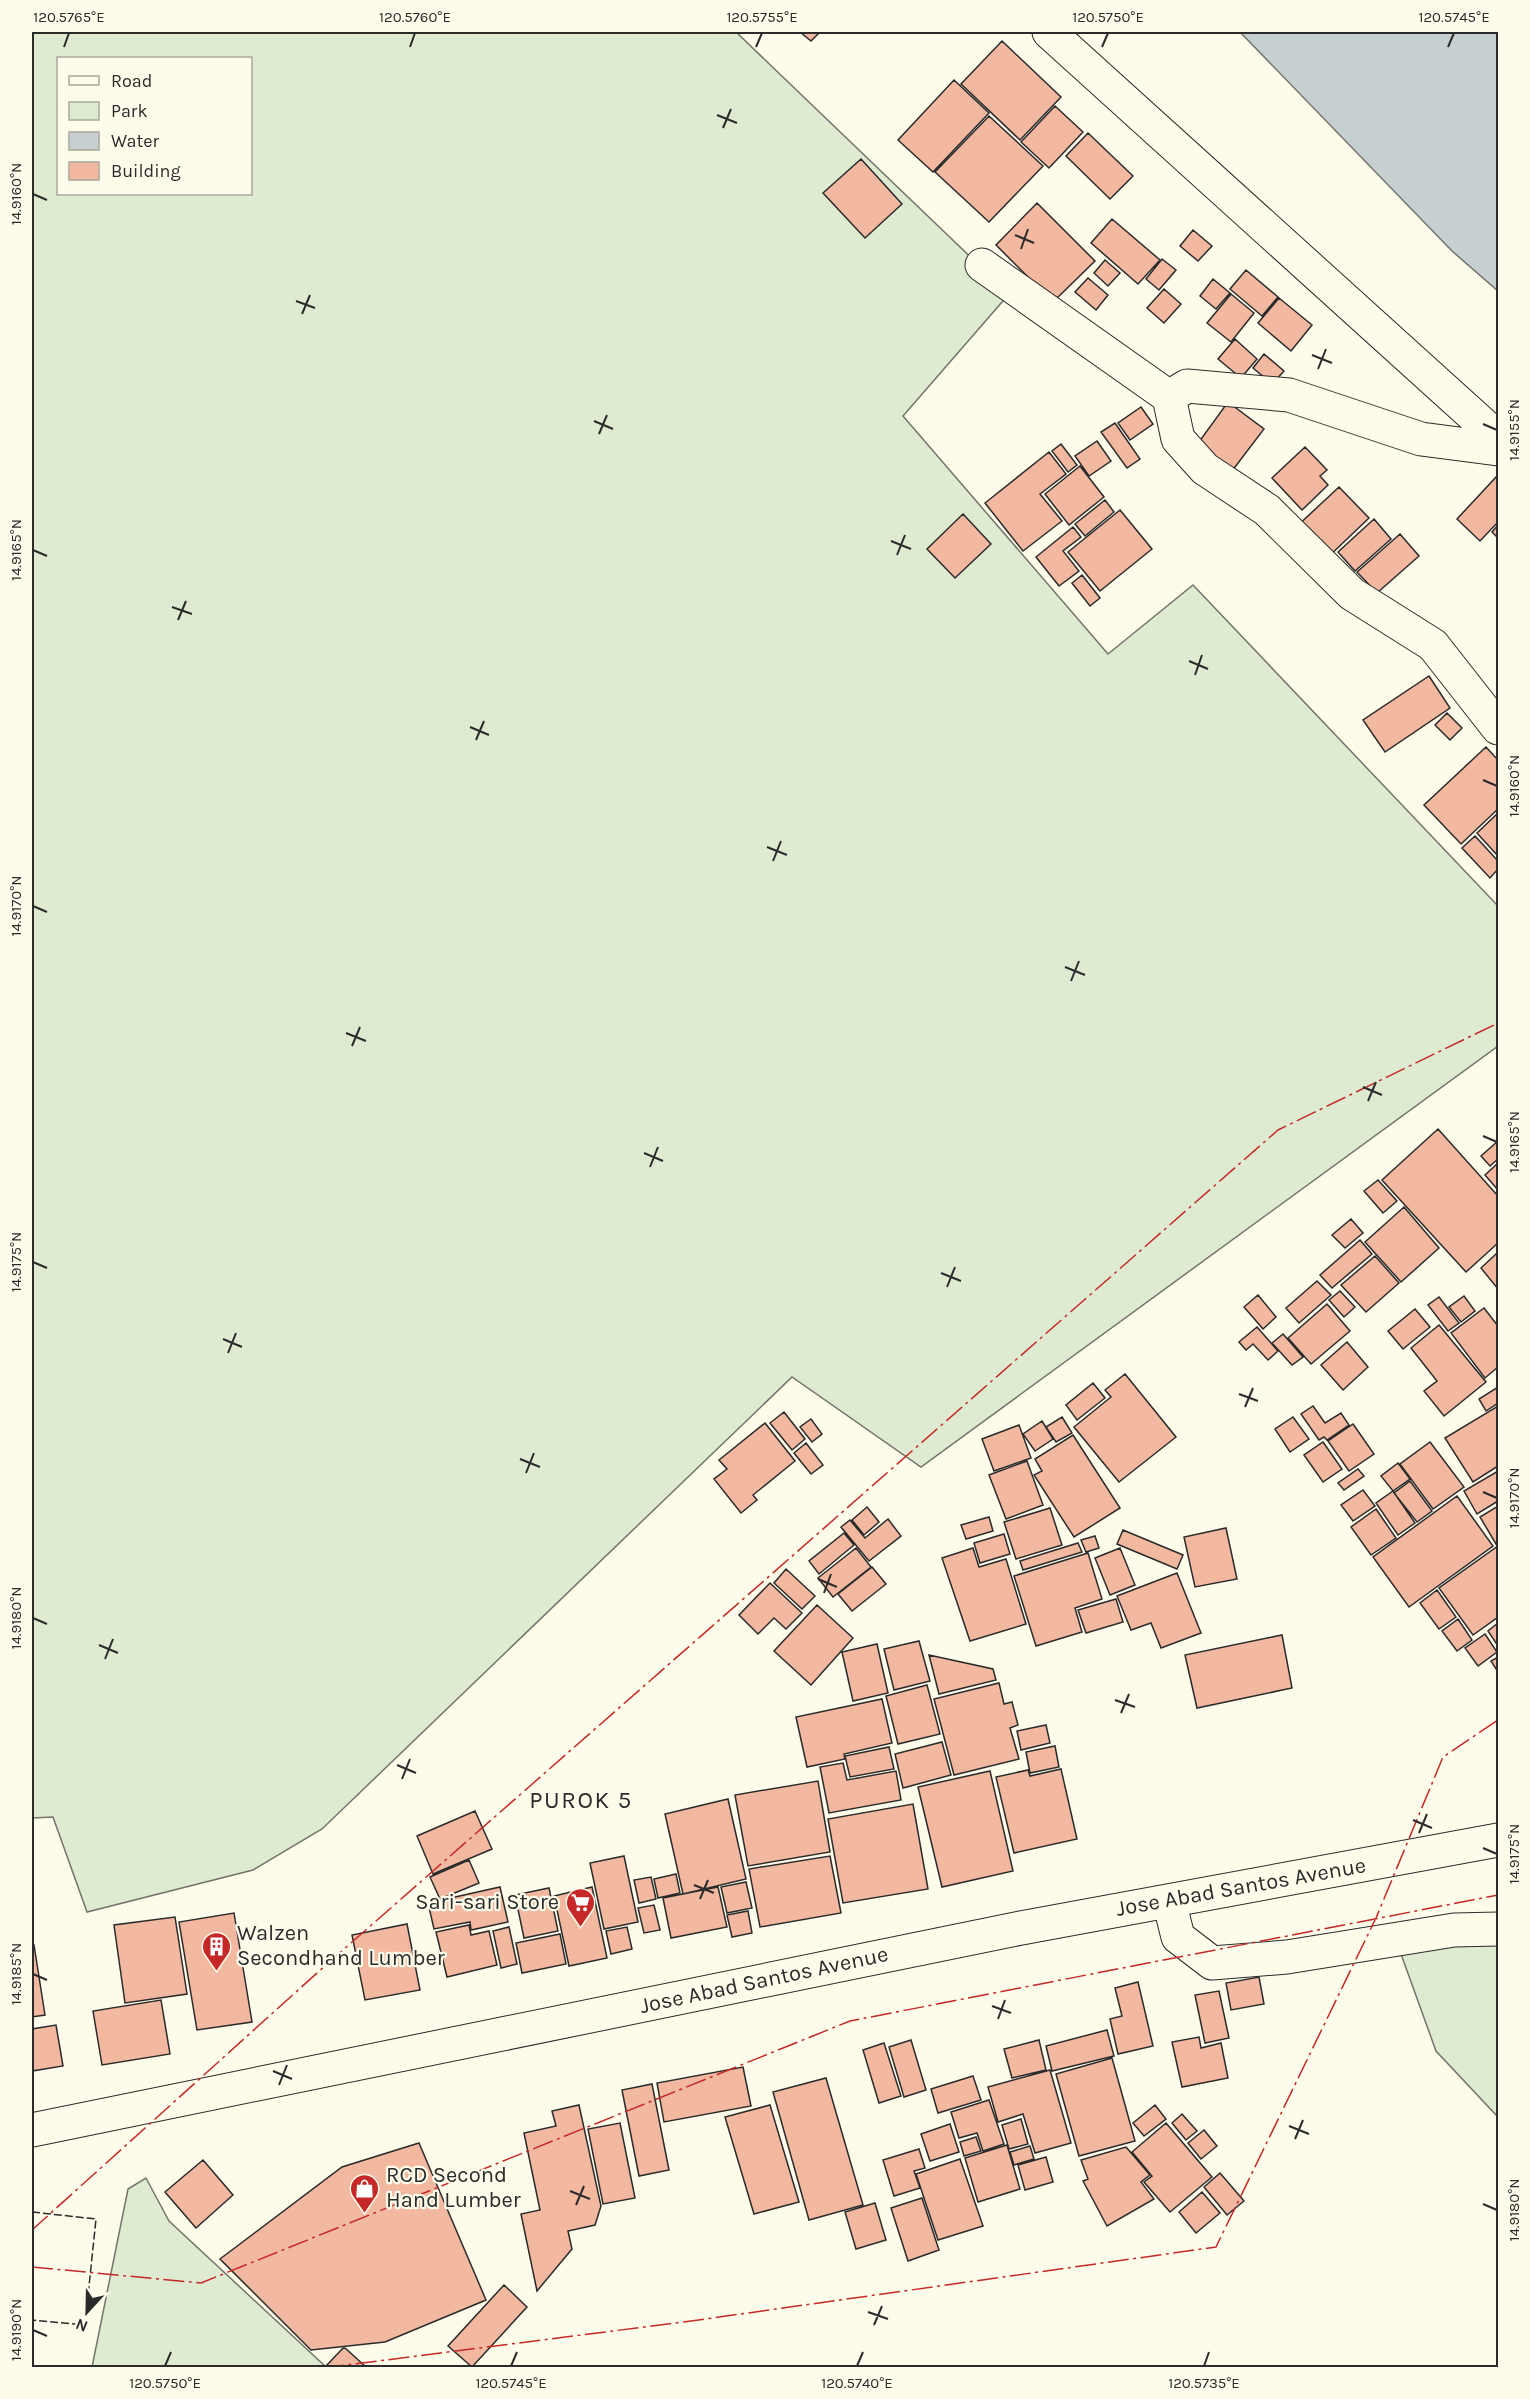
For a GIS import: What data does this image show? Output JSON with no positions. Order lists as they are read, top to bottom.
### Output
{
  "streets": {
    "main road": ["Jose Abad Santos Avenue"]
  },
  "districts": ["PUROK 5"],
  "places": {
    "supermarket": ["Sari-sari Store"],
    "building": ["Walzen Secondhand Lumber"],
    "shop": ["RCD Second Hand Lumber"]
  },
  "legend": [
    "Road",
    "Park",
    "Water",
    "Building"
  ],
  "north": "bottom",
  "coordinates": [
    "120.5765°E",
    "120.5760°E",
    "120.5755°E",
    "120.5750°E",
    "120.5745°E",
    "14.9160°N",
    "14.9155°N",
    "14.9165°N",
    "14.9170°N",
    "14.9175°N",
    "14.9180°N",
    "14.9185°N",
    "14.9190°N",
    "120.5740°E",
    "120.5735°E"
  ]
}
